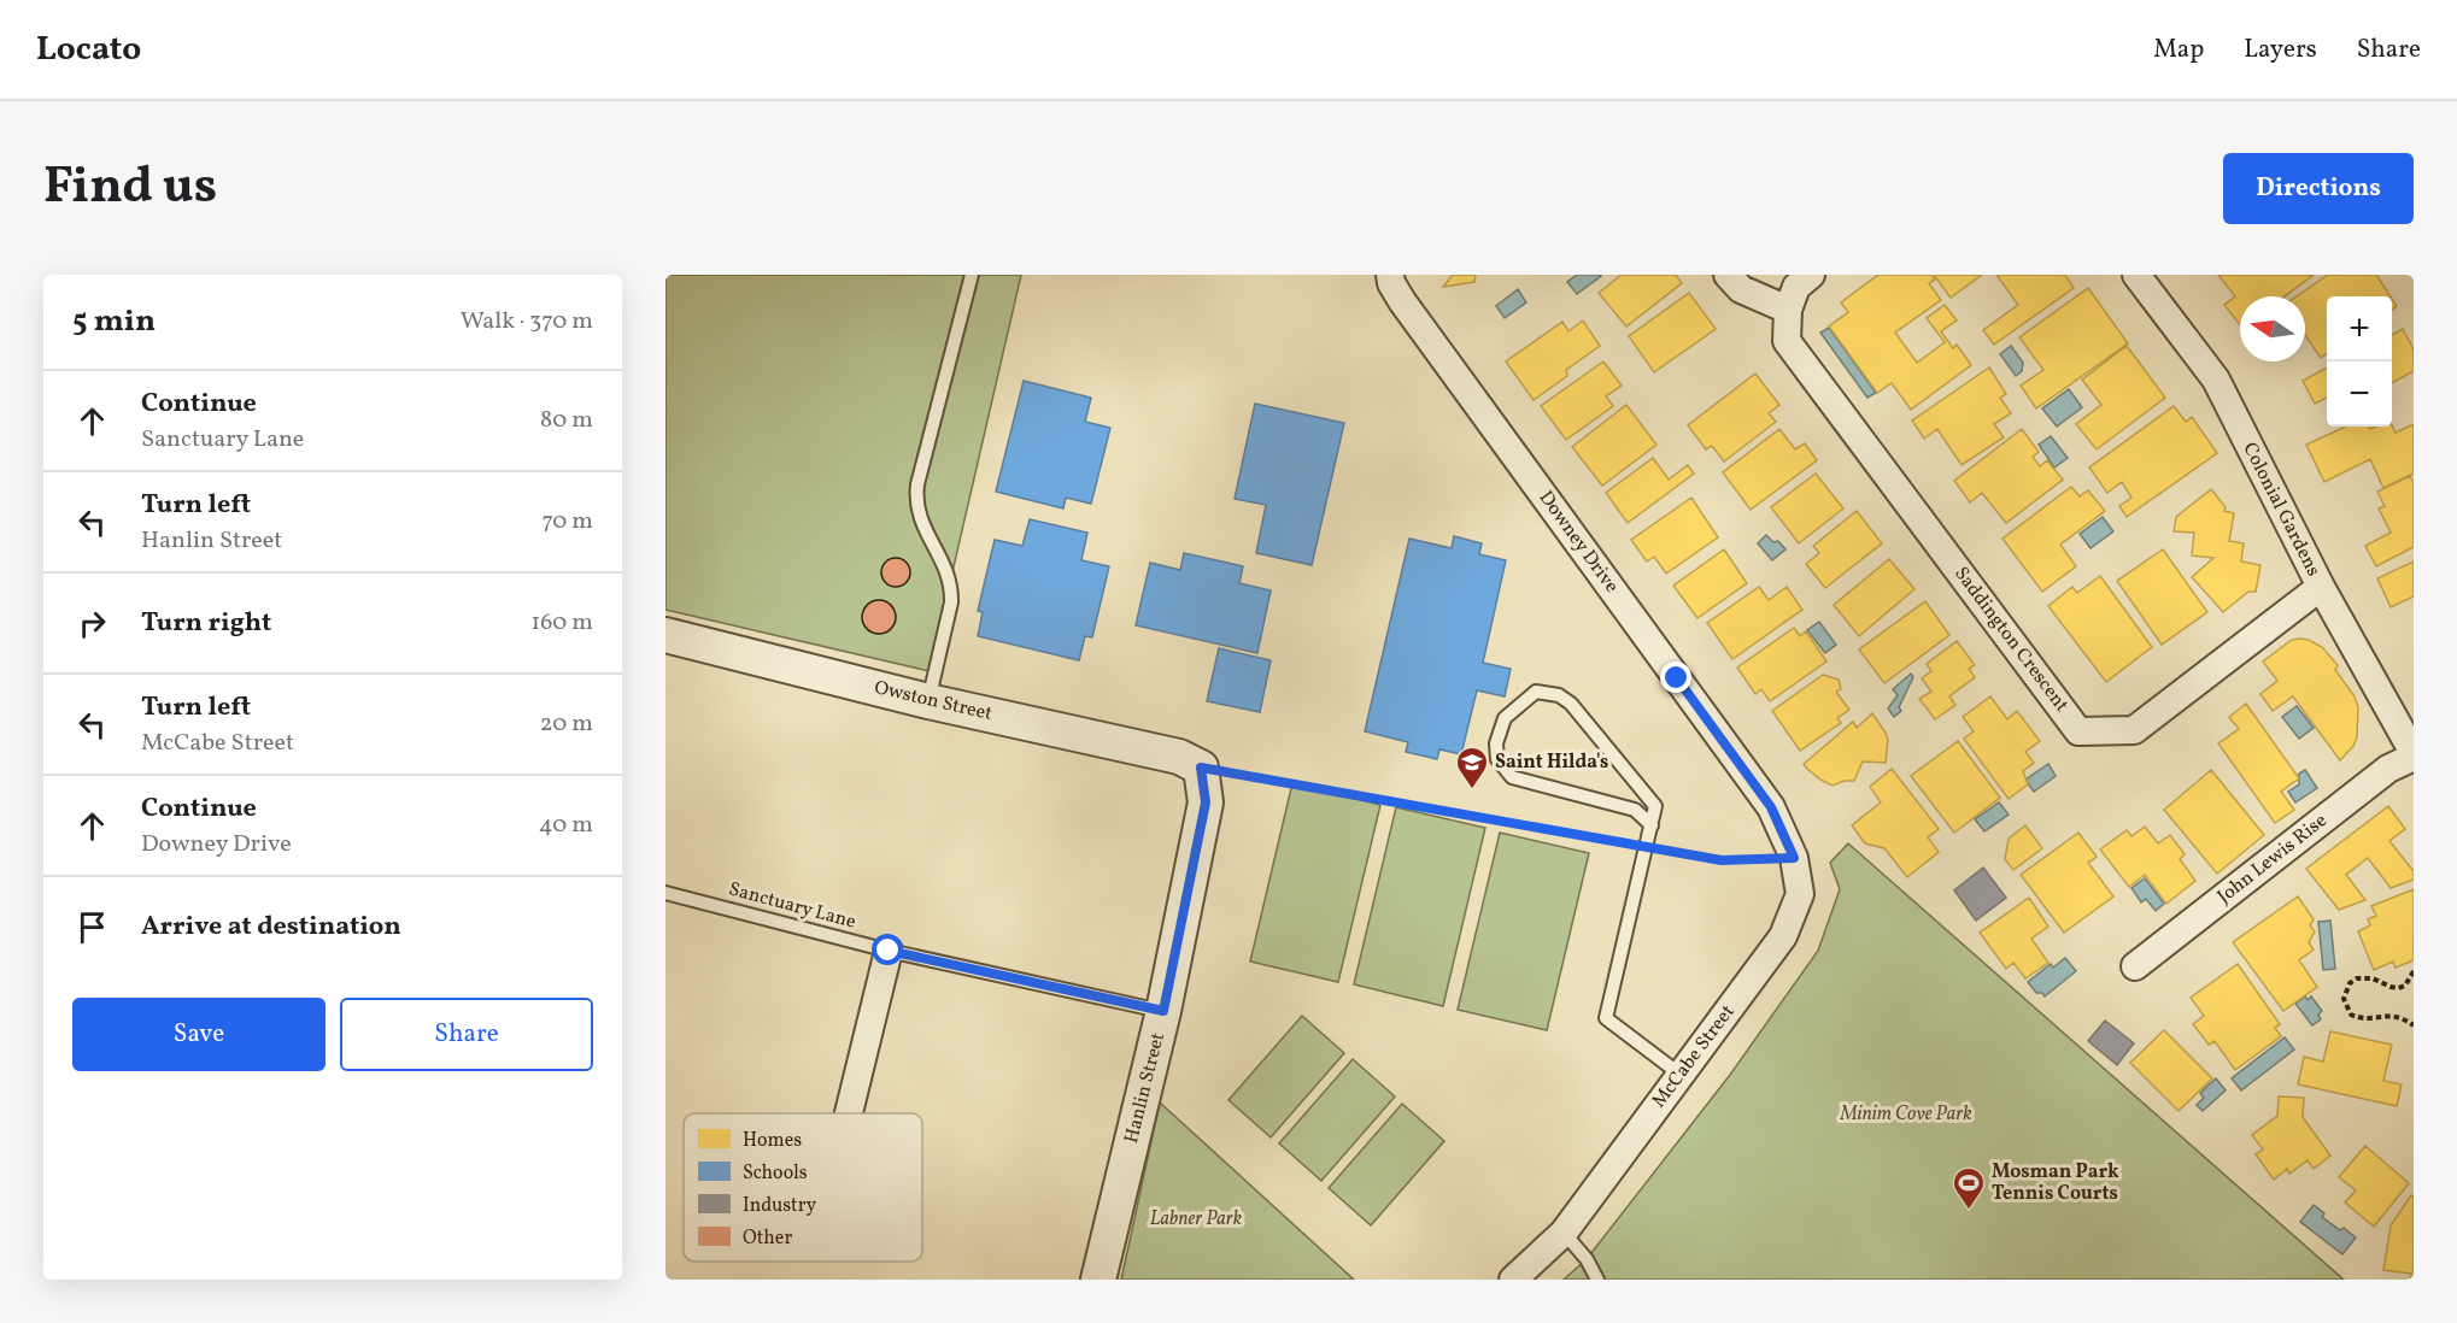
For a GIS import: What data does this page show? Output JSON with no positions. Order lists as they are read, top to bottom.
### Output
{
  "streets": {
    "street": [
      "Colonial Gardens",
      "Downey Drive",
      "Saddington Crescent",
      "Owston Street",
      "John Lewis Rise",
      "McCabe Street",
      "Hanlin Street"
    ],
    "lane": ["Sanctuary Lane"]
  },
  "crossings": [
    ["Colonial Gardens", "Saddington Crescent"],
    ["Colonial Gardens", "John Lewis Rise"],
    ["Downey Drive", "McCabe Street"],
    ["Owston Street", "Hanlin Street"],
    ["Sanctuary Lane", "Hanlin Street"]
  ],
  "parks": ["Minim Cove Park", "Labner Park"],
  "places": {
    "school or university": ["Saint Hilda's"],
    "sports": ["Mosman Park Tennis Courts"]
  },
  "legend": [
    "Homes",
    "Schools",
    "Industry",
    "Other"
  ],
  "north": "left",
  "page": {
    "header": "Locato",
    "nav": ["Map", "Layers", "Share"],
    "title": "Find us",
    "buttons": [
      "Directions",
      ["Save", "Share"]
    ],
    "heading": ["5 min", "Walk · 370 m"],
    "map_buttons": ["+", "−"],
    "list": [
      ["Continue", "Sanctuary Lane", "80 m"],
      ["Turn left", "Hanlin Street", "70 m"],
      ["Turn right", "160 m"],
      ["Turn left", "McCabe Street", "20 m"],
      ["Continue", "Downey Drive", "40 m"],
      "Arrive at destination"
    ]
  }
}
